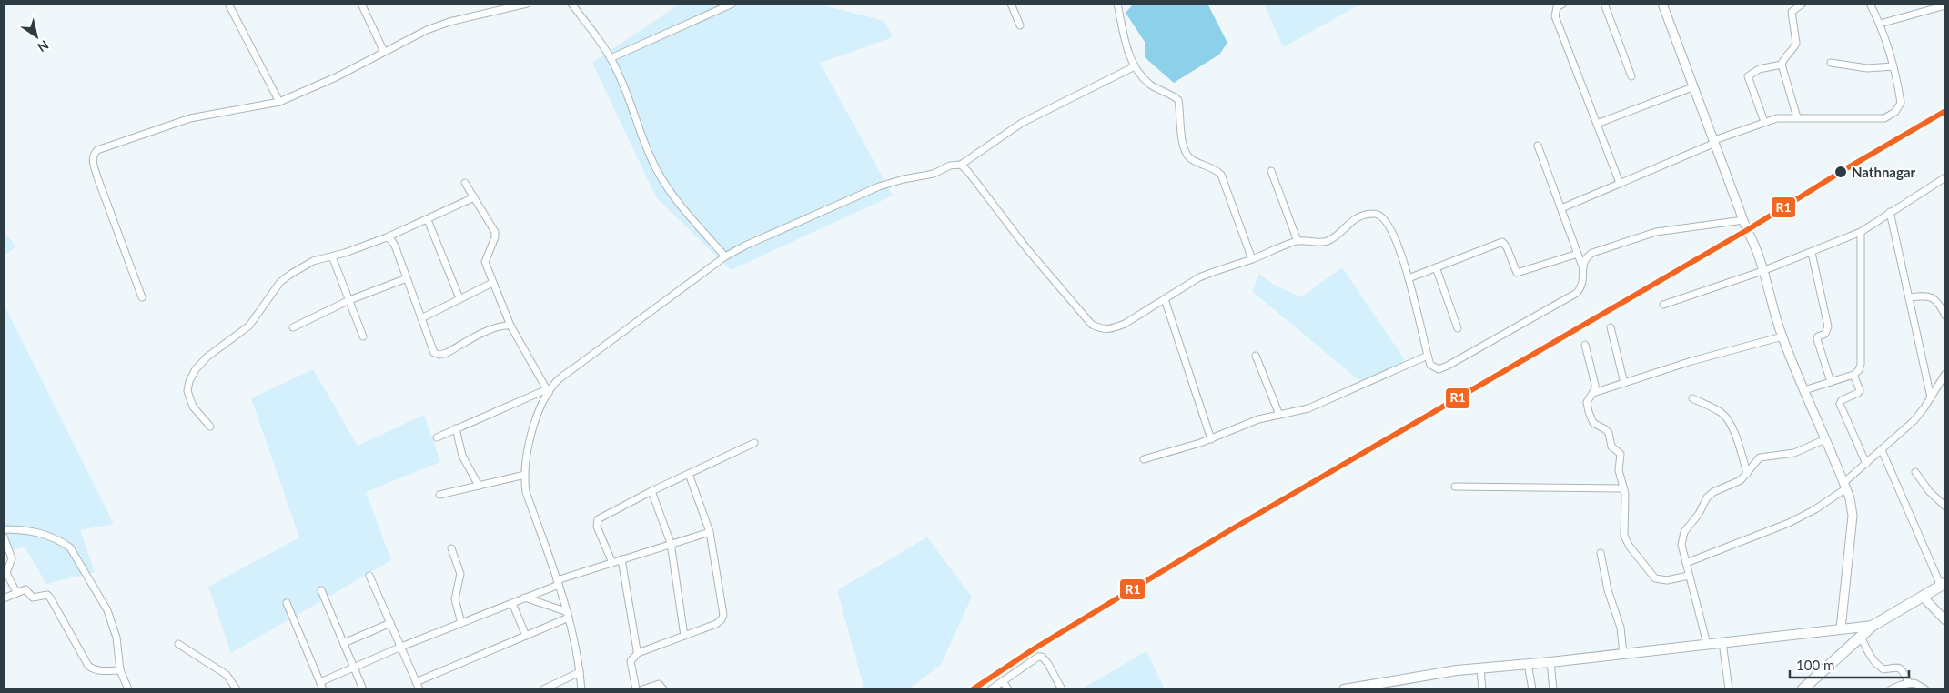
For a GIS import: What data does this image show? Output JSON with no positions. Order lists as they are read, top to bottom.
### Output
{
  "places": ["Nathnagar"],
  "lines": ["transit line R1"],
  "scale_bar": "100 m",
  "north": "bottom right"
}
